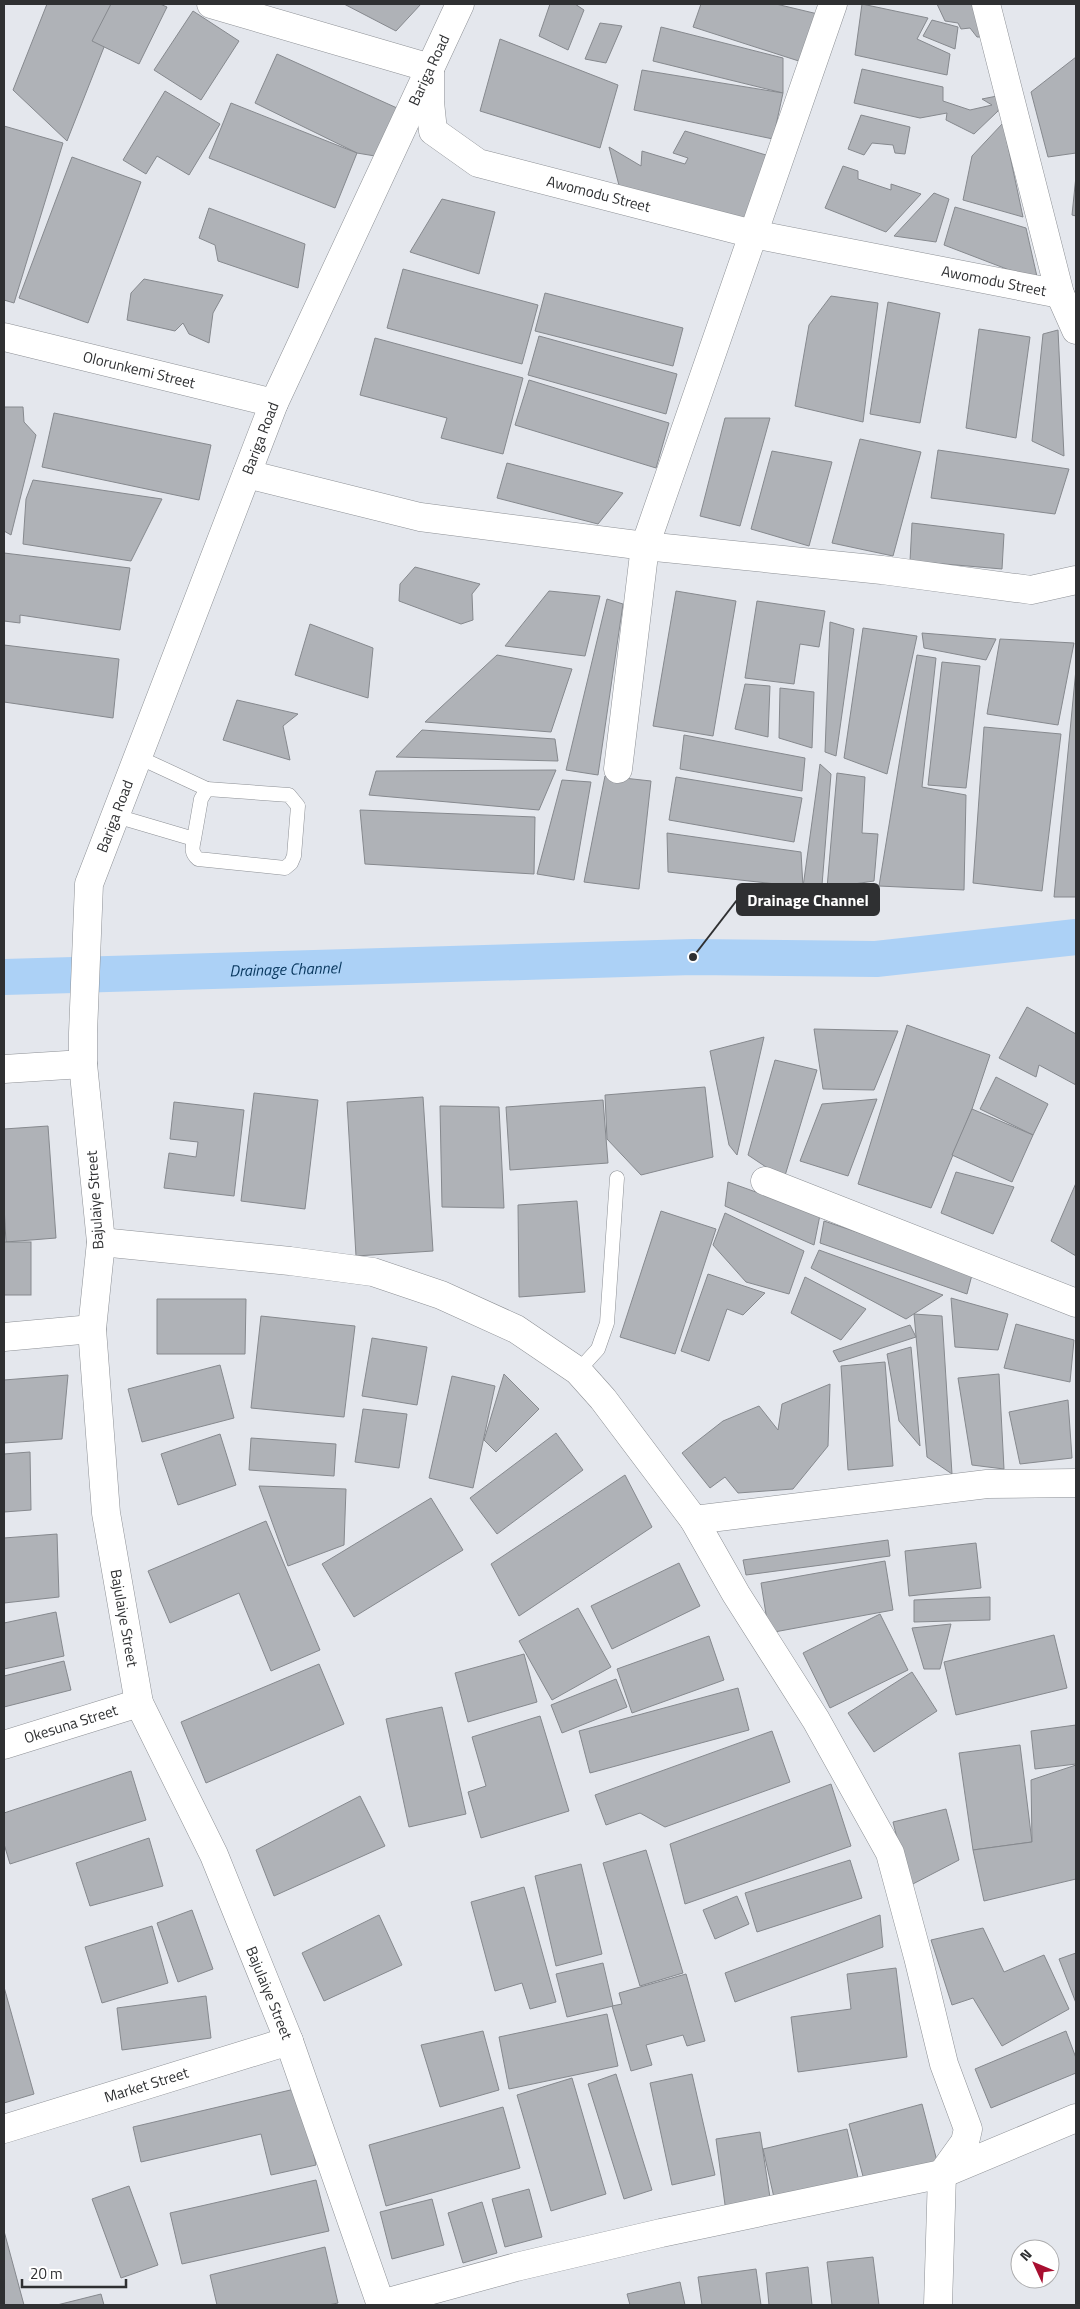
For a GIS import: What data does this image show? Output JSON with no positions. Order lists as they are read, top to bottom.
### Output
{
  "streets": {
    "street": [
      "Bariga Road",
      "Awomodu Street",
      "Olorunkemi Street",
      "Bajulaiye Street",
      "Okesuna Street",
      "Market Street"
    ]
  },
  "crossings": [
    ["Bariga Road", "Awomodu Street"],
    ["Bariga Road", "Olorunkemi Street"],
    ["Bariga Road", "Bajulaiye Street"],
    ["Bajulaiye Street", "Okesuna Street"],
    ["Bajulaiye Street", "Market Street"]
  ],
  "water": ["Drainage Channel"],
  "places": ["Drainage Channel"],
  "scale_bar": "20 m",
  "north": "top left"
}
